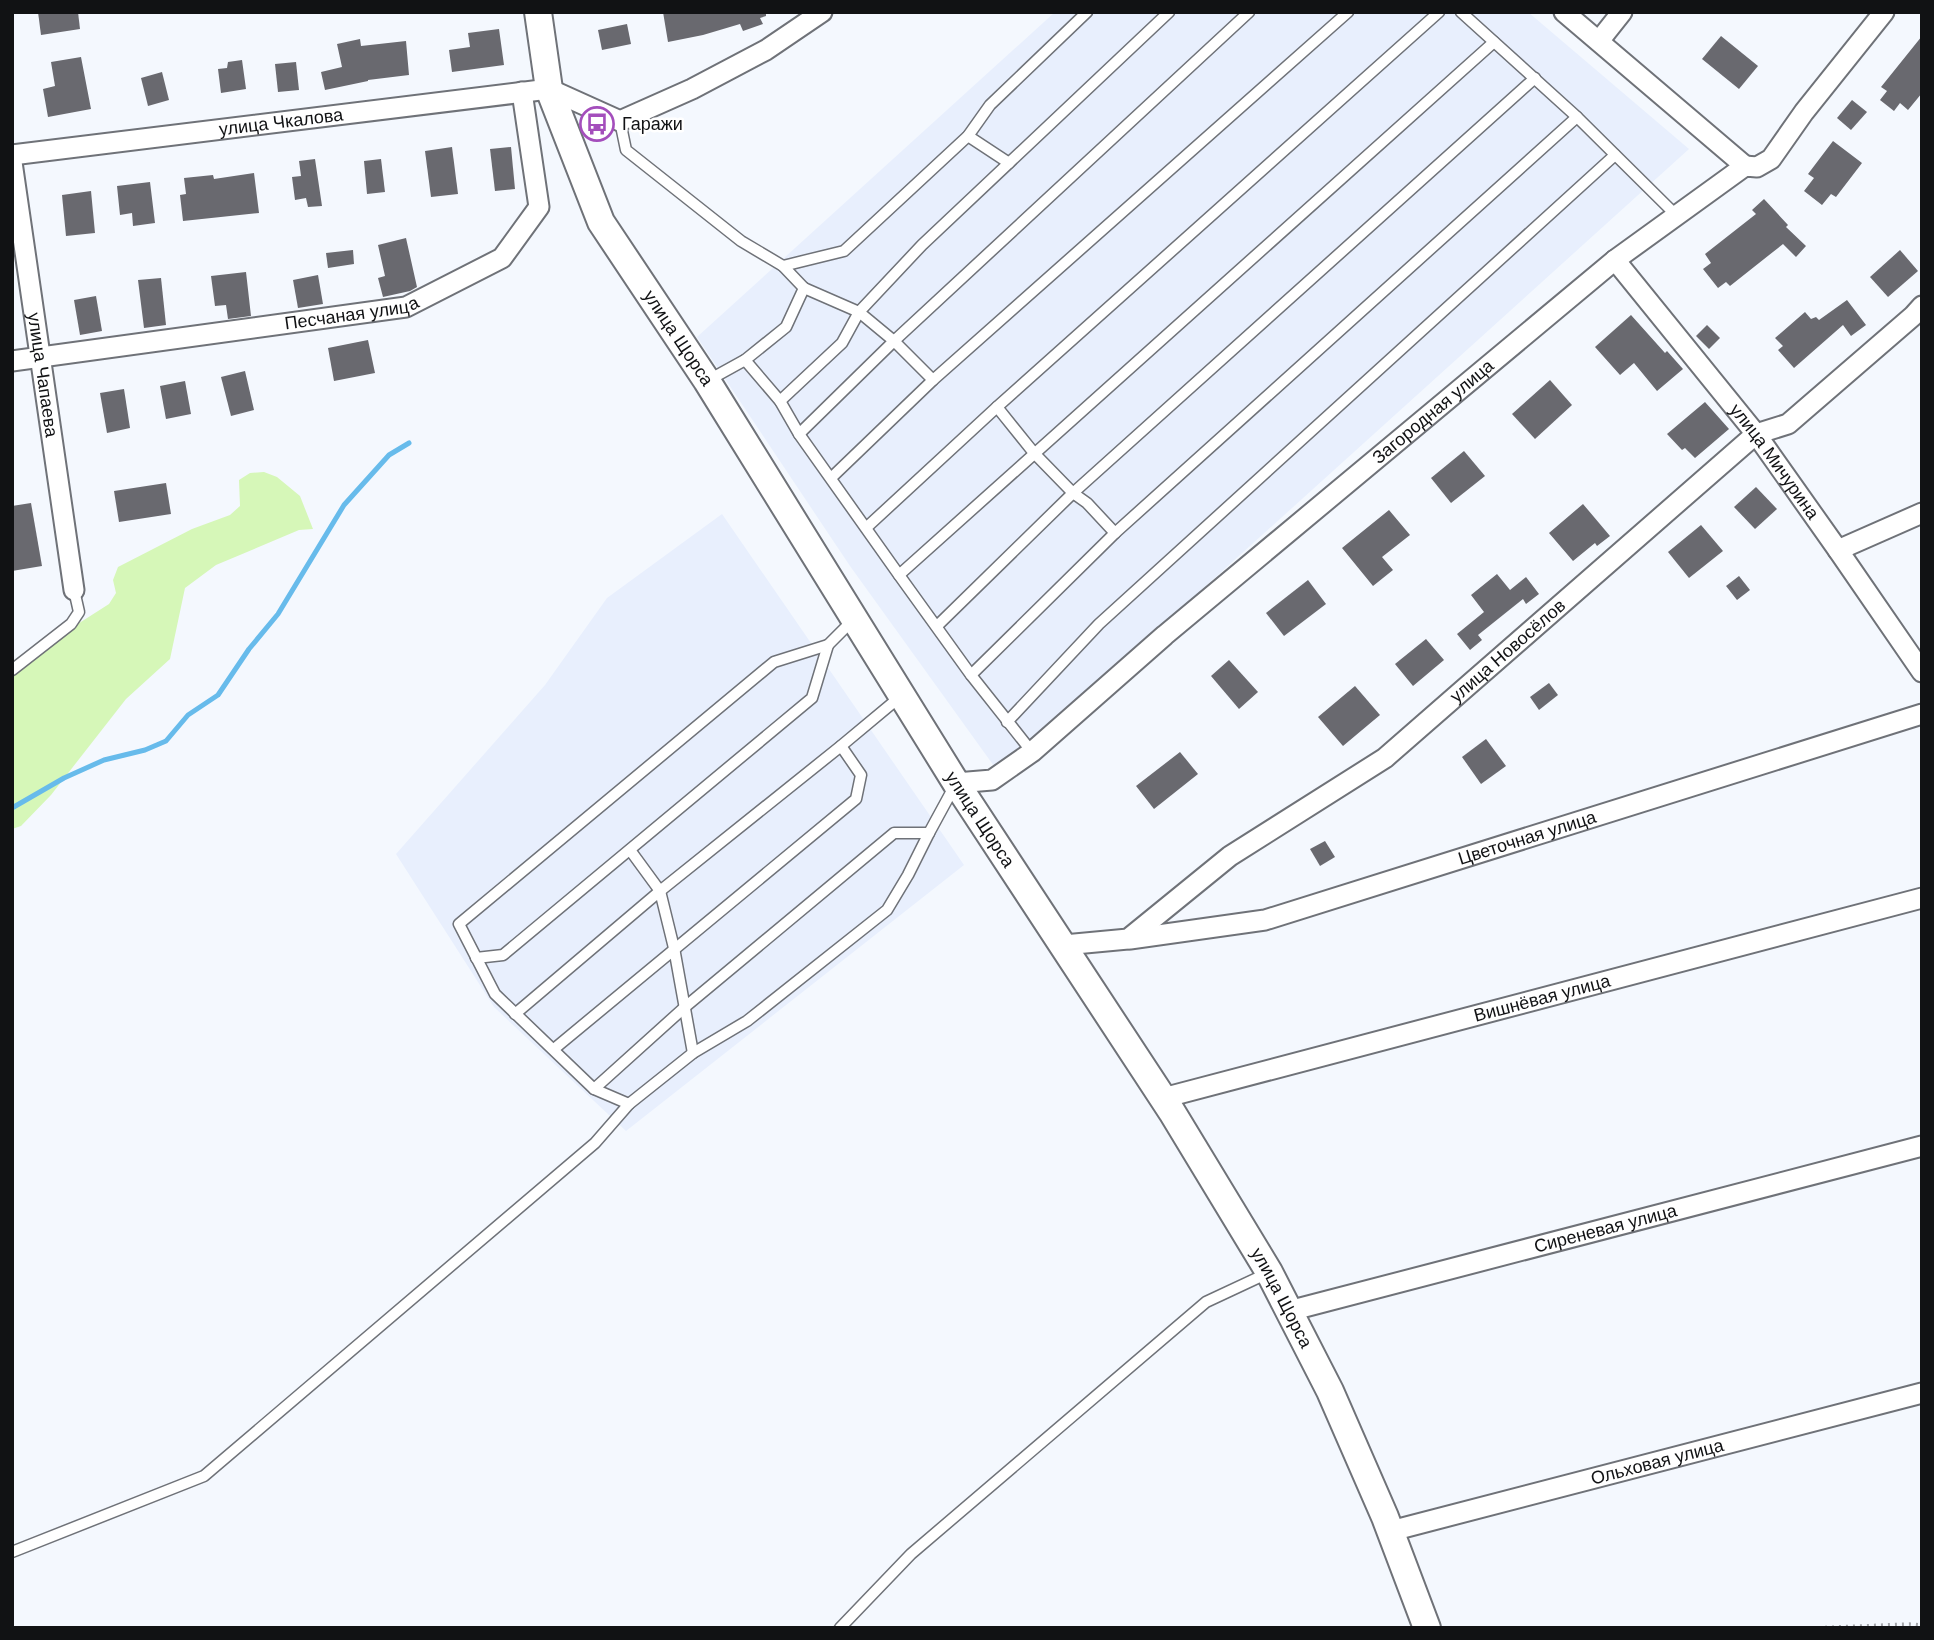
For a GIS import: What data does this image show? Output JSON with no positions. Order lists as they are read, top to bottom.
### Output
{
  "streets": {
    "street": [
      "улица Чкалова",
      "Песчаная улица",
      "улица Щорса",
      "улица Чапаева",
      "Загородная улица",
      "улица Мичурина",
      "улица Новосёлов",
      "Цветочная улица",
      "Вишнёвая улица",
      "Сиреневая улица",
      "Ольховая улица"
    ]
  },
  "crossings": [
    ["улица Чкалова", "Песчаная улица"],
    ["улица Чкалова", "улица Щорса"],
    ["Песчаная улица", "улица Чапаева"],
    ["улица Щорса", "Загородная улица"],
    ["улица Щорса", "Вишнёвая улица"],
    ["улица Щорса", "Сиреневая улица"],
    ["улица Щорса", "Ольховая улица"],
    ["Загородная улица", "улица Мичурина"],
    ["улица Мичурина", "улица Новосёлов"],
    ["улица Новосёлов", "Цветочная улица"]
  ],
  "places": {
    "bus stop": ["Гаражи"]
  }
}
